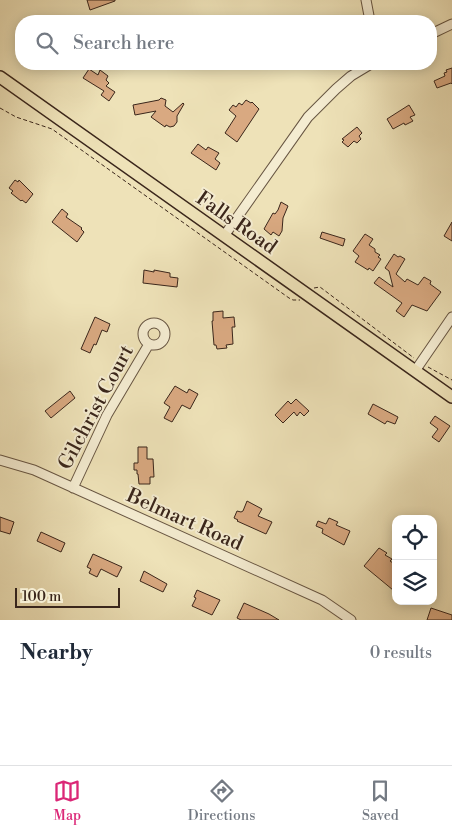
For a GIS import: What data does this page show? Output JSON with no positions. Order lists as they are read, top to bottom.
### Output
{
  "streets": {
    "main road": ["Falls Road"],
    "street": ["Gilchrist Court", "Belmart Road"]
  },
  "crossings": [
    ["Gilchrist Court", "Belmart Road"]
  ],
  "scale_bar": "100 m",
  "page": {
    "search": "Search here",
    "scale": "100 m",
    "heading": ["Nearby", "0 results"],
    "nav": ["Map", "Directions", "Saved"]
  }
}
